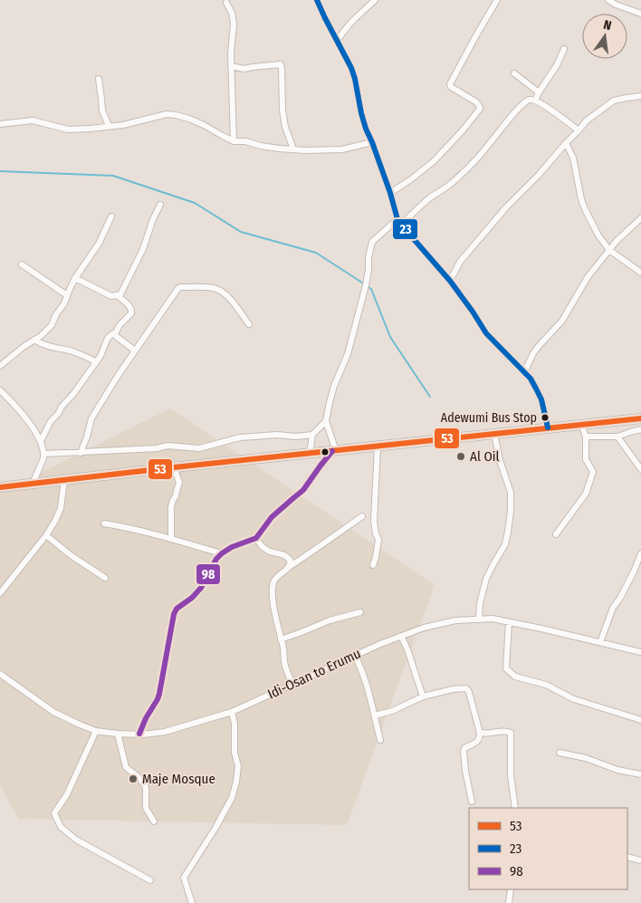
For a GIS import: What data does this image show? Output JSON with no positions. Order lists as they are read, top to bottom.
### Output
{
  "streets": {
    "street": ["Idi-Osan to Erumu"]
  },
  "places": ["Adewumi Bus Stop", "Al Oil", "Maje Mosque"],
  "lines": ["transit line 23", "transit line 53", "transit line 98"],
  "legend": ["53", "23", "98"],
  "north": "top"
}
